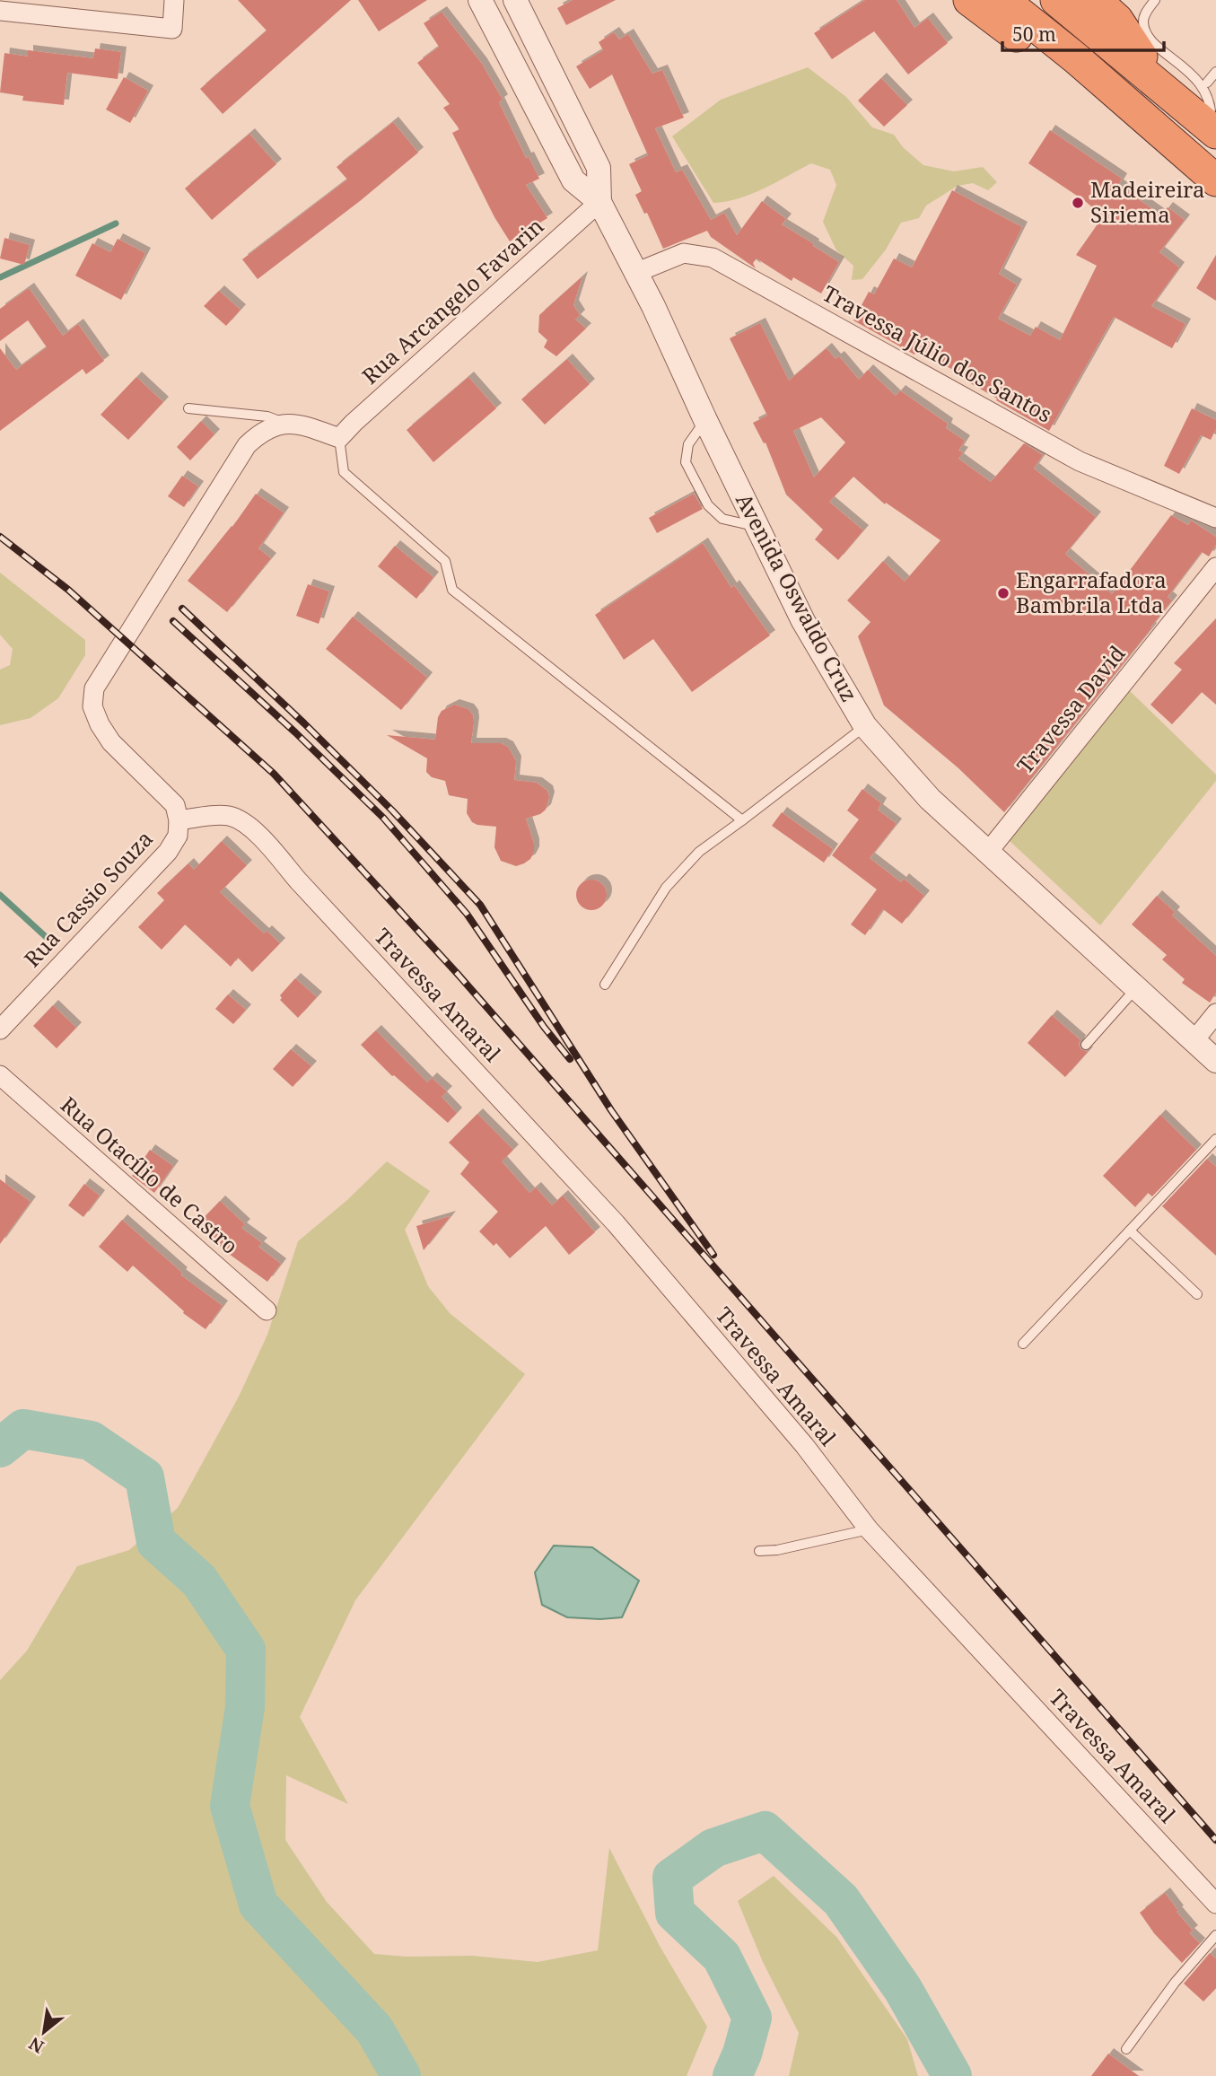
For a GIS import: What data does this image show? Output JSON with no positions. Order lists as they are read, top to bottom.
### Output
{
  "streets": {
    "street": [
      "Rua Arcangelo Favarin",
      "Travessa Júlio dos Santos",
      "Avenida Oswaldo Cruz",
      "Travessa David",
      "Rua Cassio Souza",
      "Travessa Amaral",
      "Rua Otacílio de Castro"
    ]
  },
  "crossings": [
    ["Rua Arcangelo Favarin", "Avenida Oswaldo Cruz"],
    ["Travessa Júlio dos Santos", "Avenida Oswaldo Cruz"],
    ["Avenida Oswaldo Cruz", "Travessa David"],
    ["Rua Cassio Souza", "Travessa Amaral"]
  ],
  "places": ["Madeireira Siriema", "Engarrafadora Bambrila Ltda"],
  "scale_bar": "50 m",
  "north": "bottom left"
}
